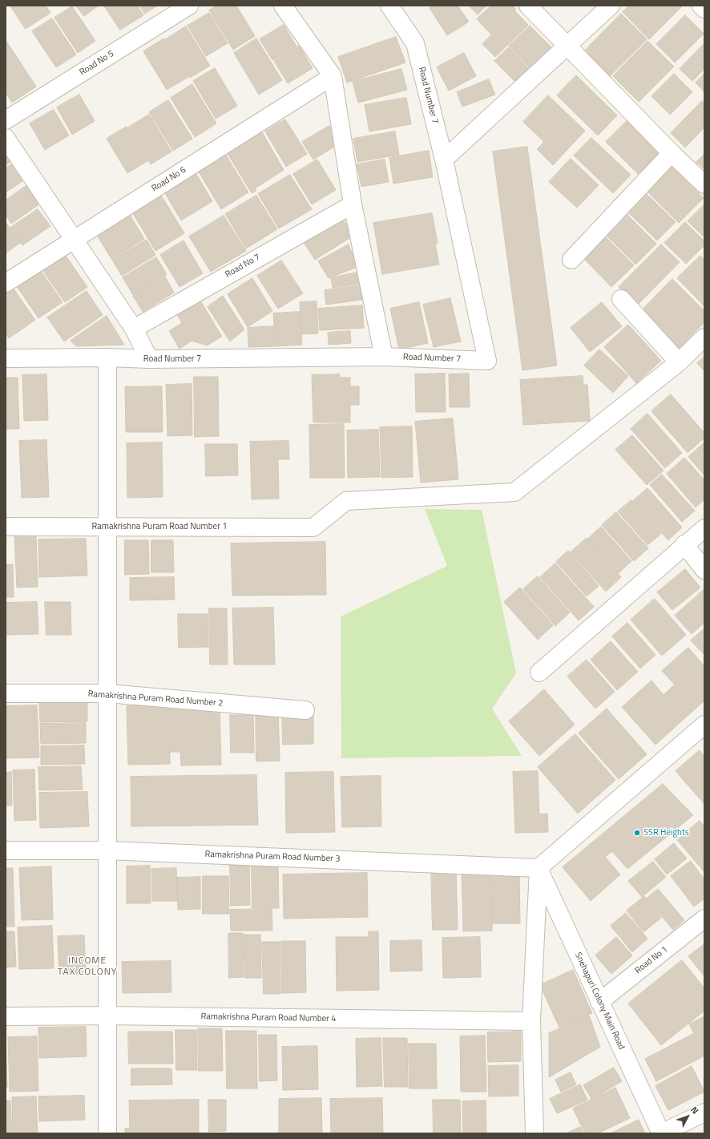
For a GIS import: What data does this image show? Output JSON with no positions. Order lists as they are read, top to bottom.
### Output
{
  "streets": {
    "street": [
      "Road No 5",
      "Road Number 7",
      "Road No 6",
      "Road No 7",
      "Ramakrishna Puram Road Number 1",
      "Ramakrishna Puram Road Number 2",
      "Ramakrishna Puram Road Number 3",
      "Road No 1",
      "Snehapuri Colony Main Road",
      "Ramakrishna Puram Road Number 4"
    ]
  },
  "crossings": [
    ["Ramakrishna Puram Road Number 3", "Snehapuri Colony Main Road"],
    ["Road No 1", "Snehapuri Colony Main Road"]
  ],
  "districts": ["INCOME TAX COLONY"],
  "places": ["SSR Heights"],
  "north": "top right"
}
